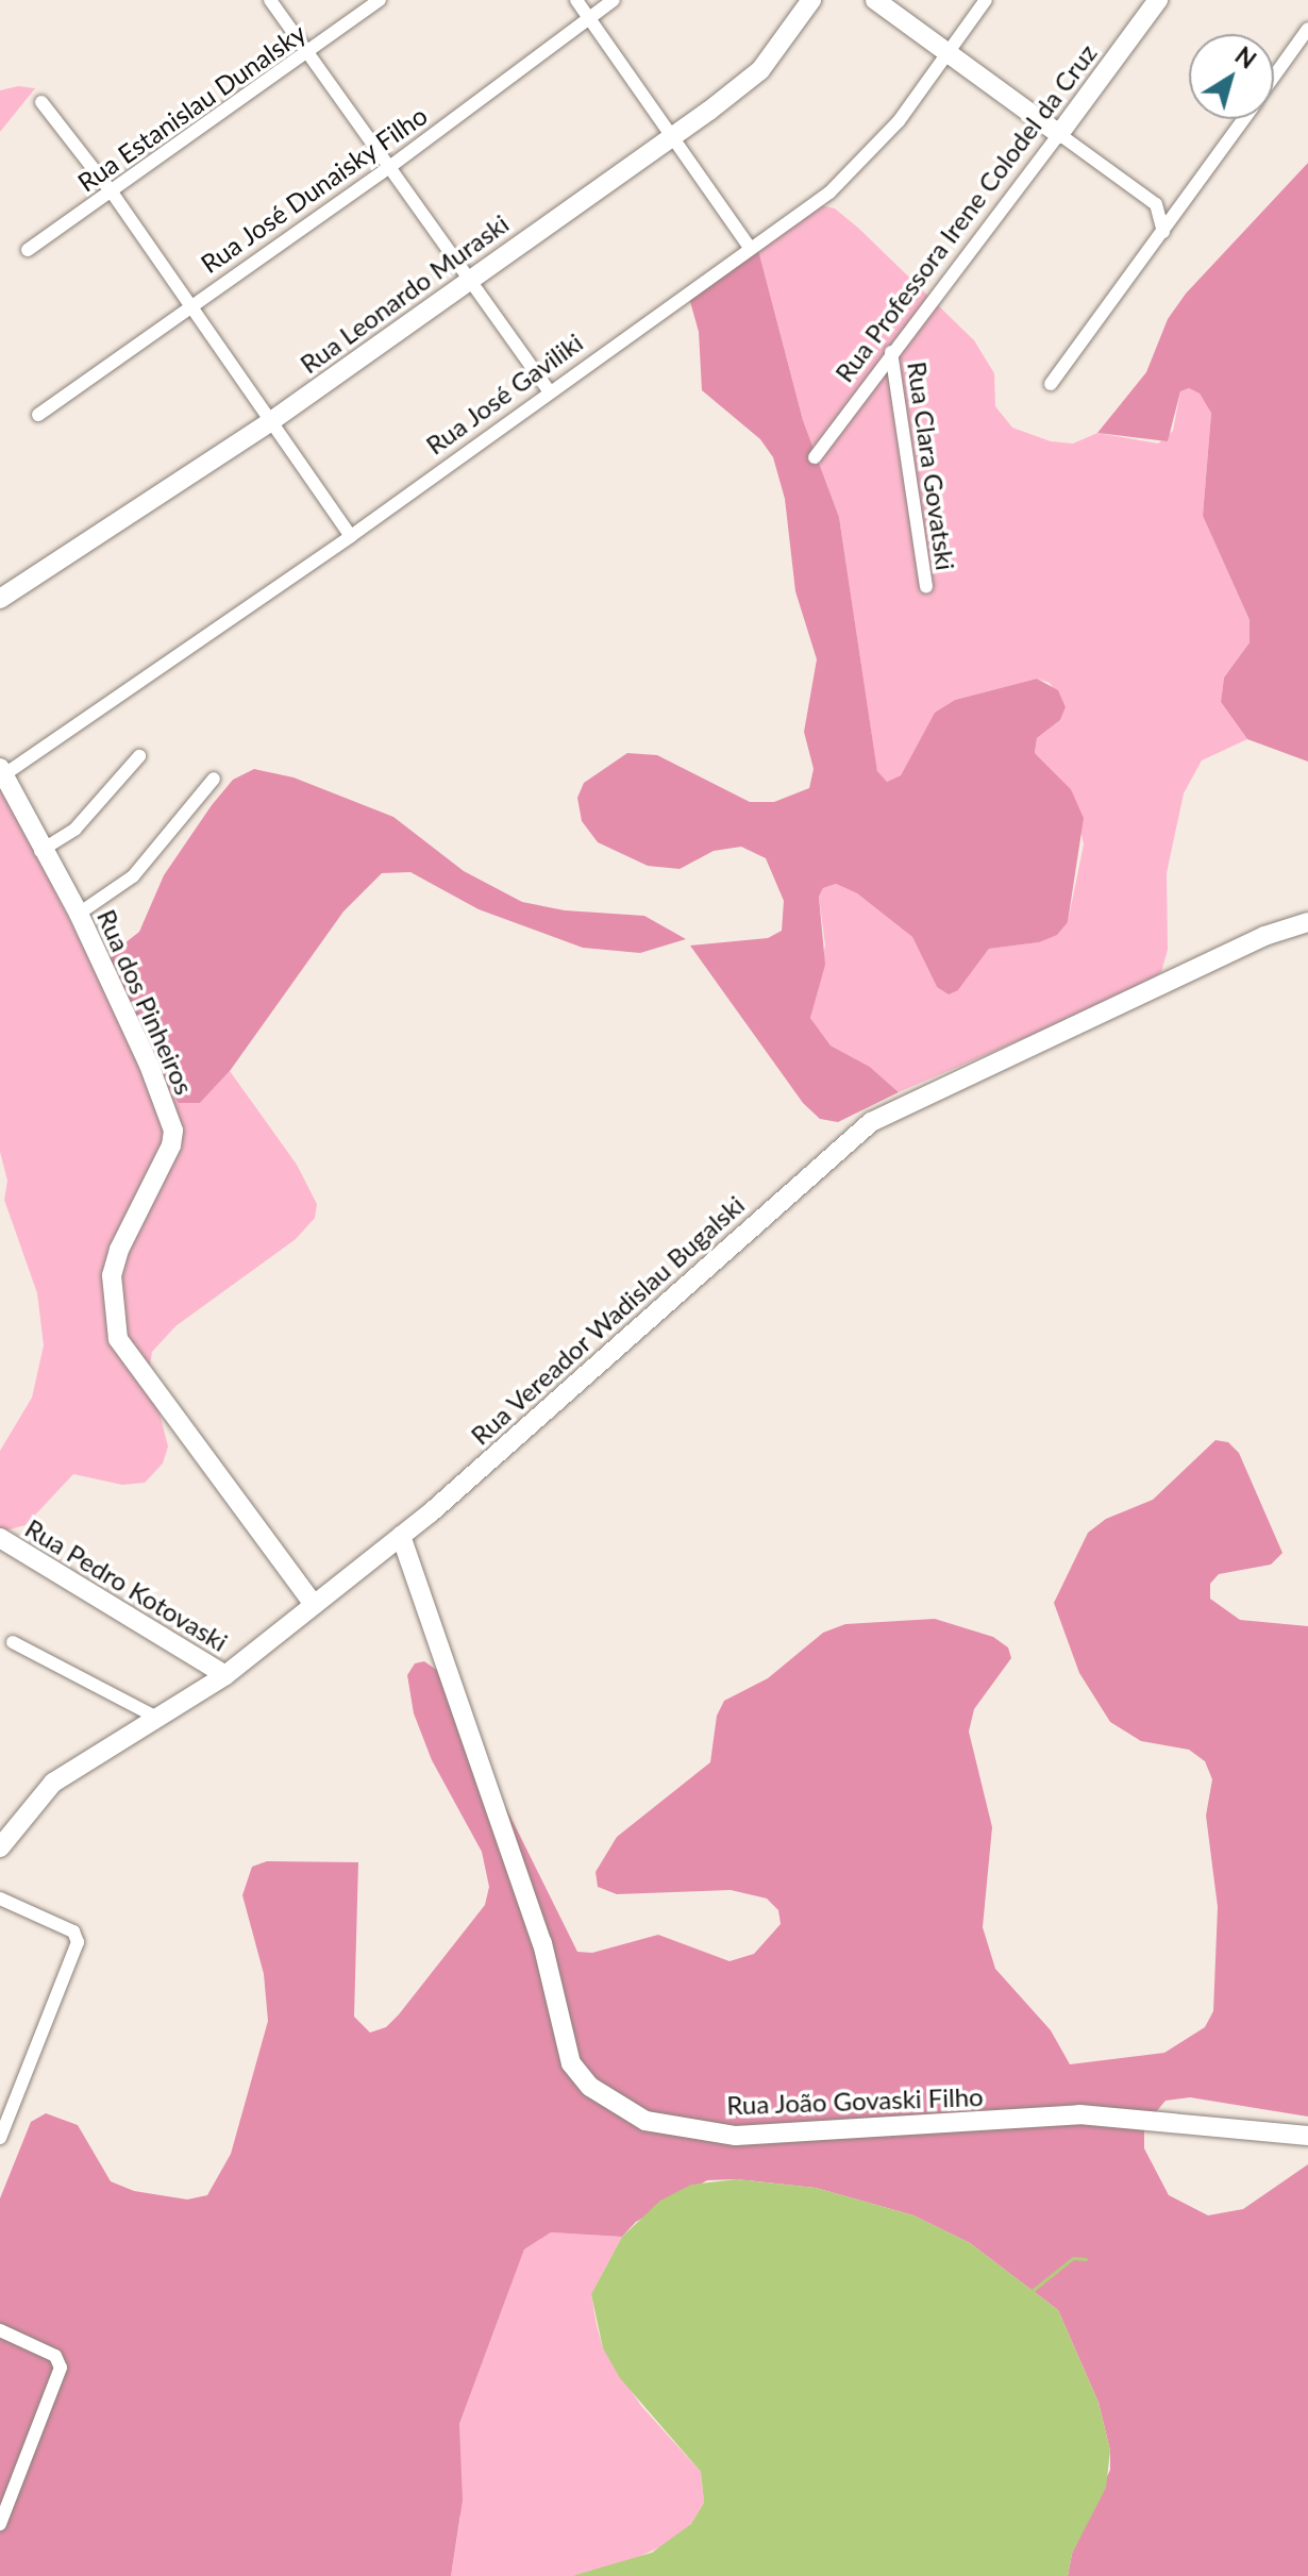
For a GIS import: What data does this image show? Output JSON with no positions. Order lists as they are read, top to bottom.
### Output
{
  "streets": {
    "street": [
      "Rua Estanislau Dunalsky",
      "Rua José Dunaisky Filho",
      "Rua Professora Irene Colodel da Cruz",
      "Rua Leonardo Muraski",
      "Rua José Gaviliki",
      "Rua Clara Govatski",
      "Rua dos Pinheiros",
      "Rua Vereador Wadislau Bugalski",
      "Rua Pedro Kotovaski",
      "Rua João Govaski Filho"
    ]
  },
  "crossings": [
    ["Rua Professora Irene Colodel da Cruz", "Rua Clara Govatski"],
    ["Rua José Gaviliki", "Rua dos Pinheiros"],
    ["Rua dos Pinheiros", "Rua Vereador Wadislau Bugalski"],
    ["Rua Vereador Wadislau Bugalski", "Rua Pedro Kotovaski"],
    ["Rua Vereador Wadislau Bugalski", "Rua João Govaski Filho"]
  ],
  "north": "top right"
}
